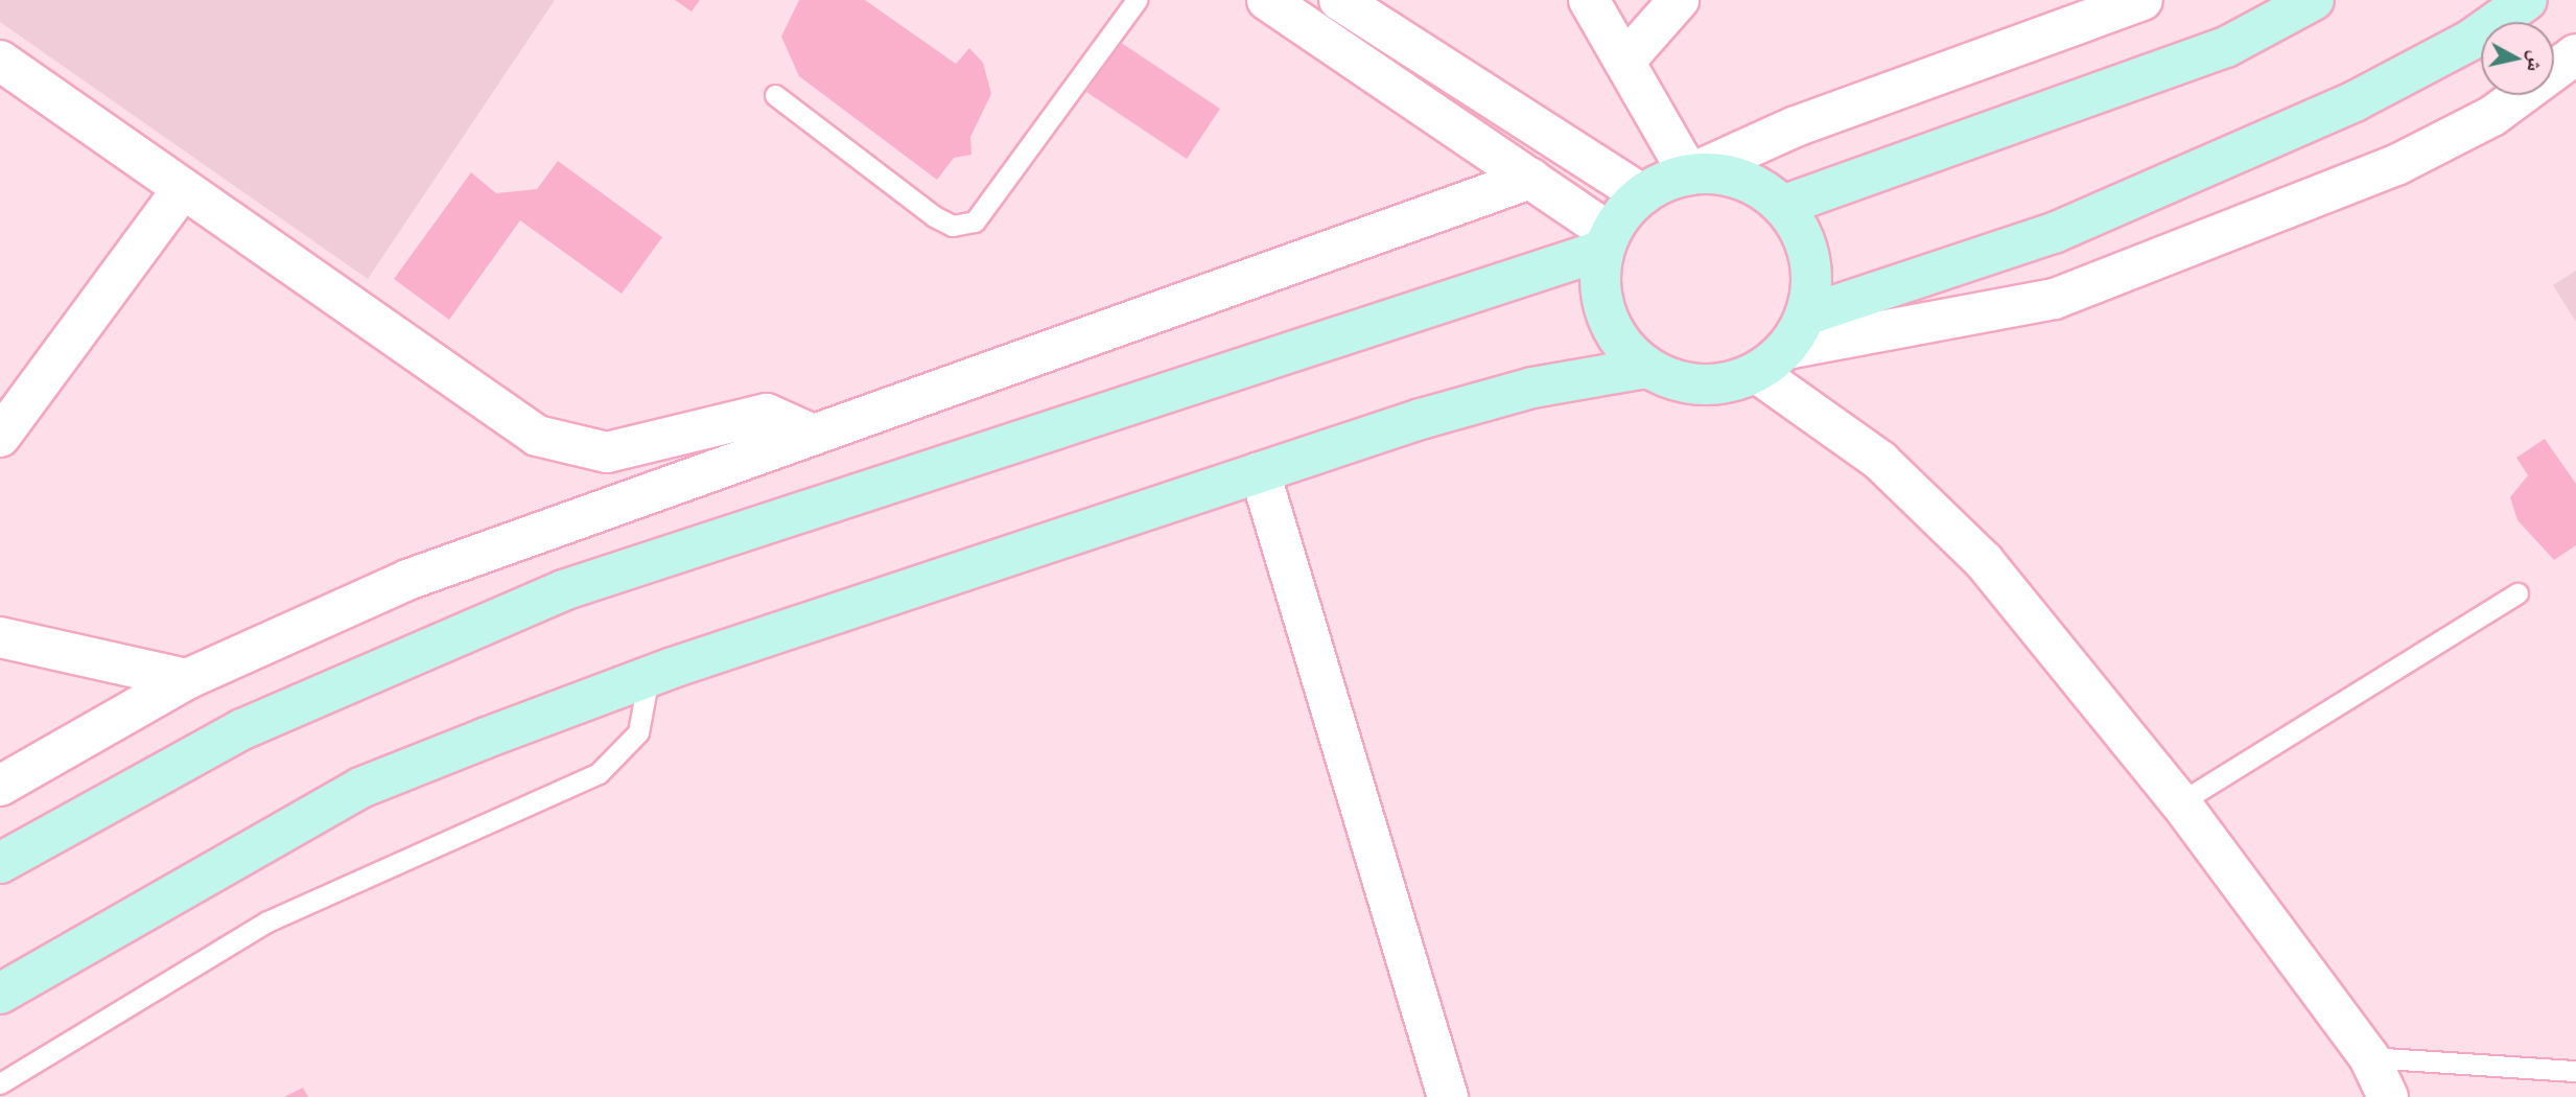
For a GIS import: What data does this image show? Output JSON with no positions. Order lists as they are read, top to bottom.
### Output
{
  "north": "right"
}
